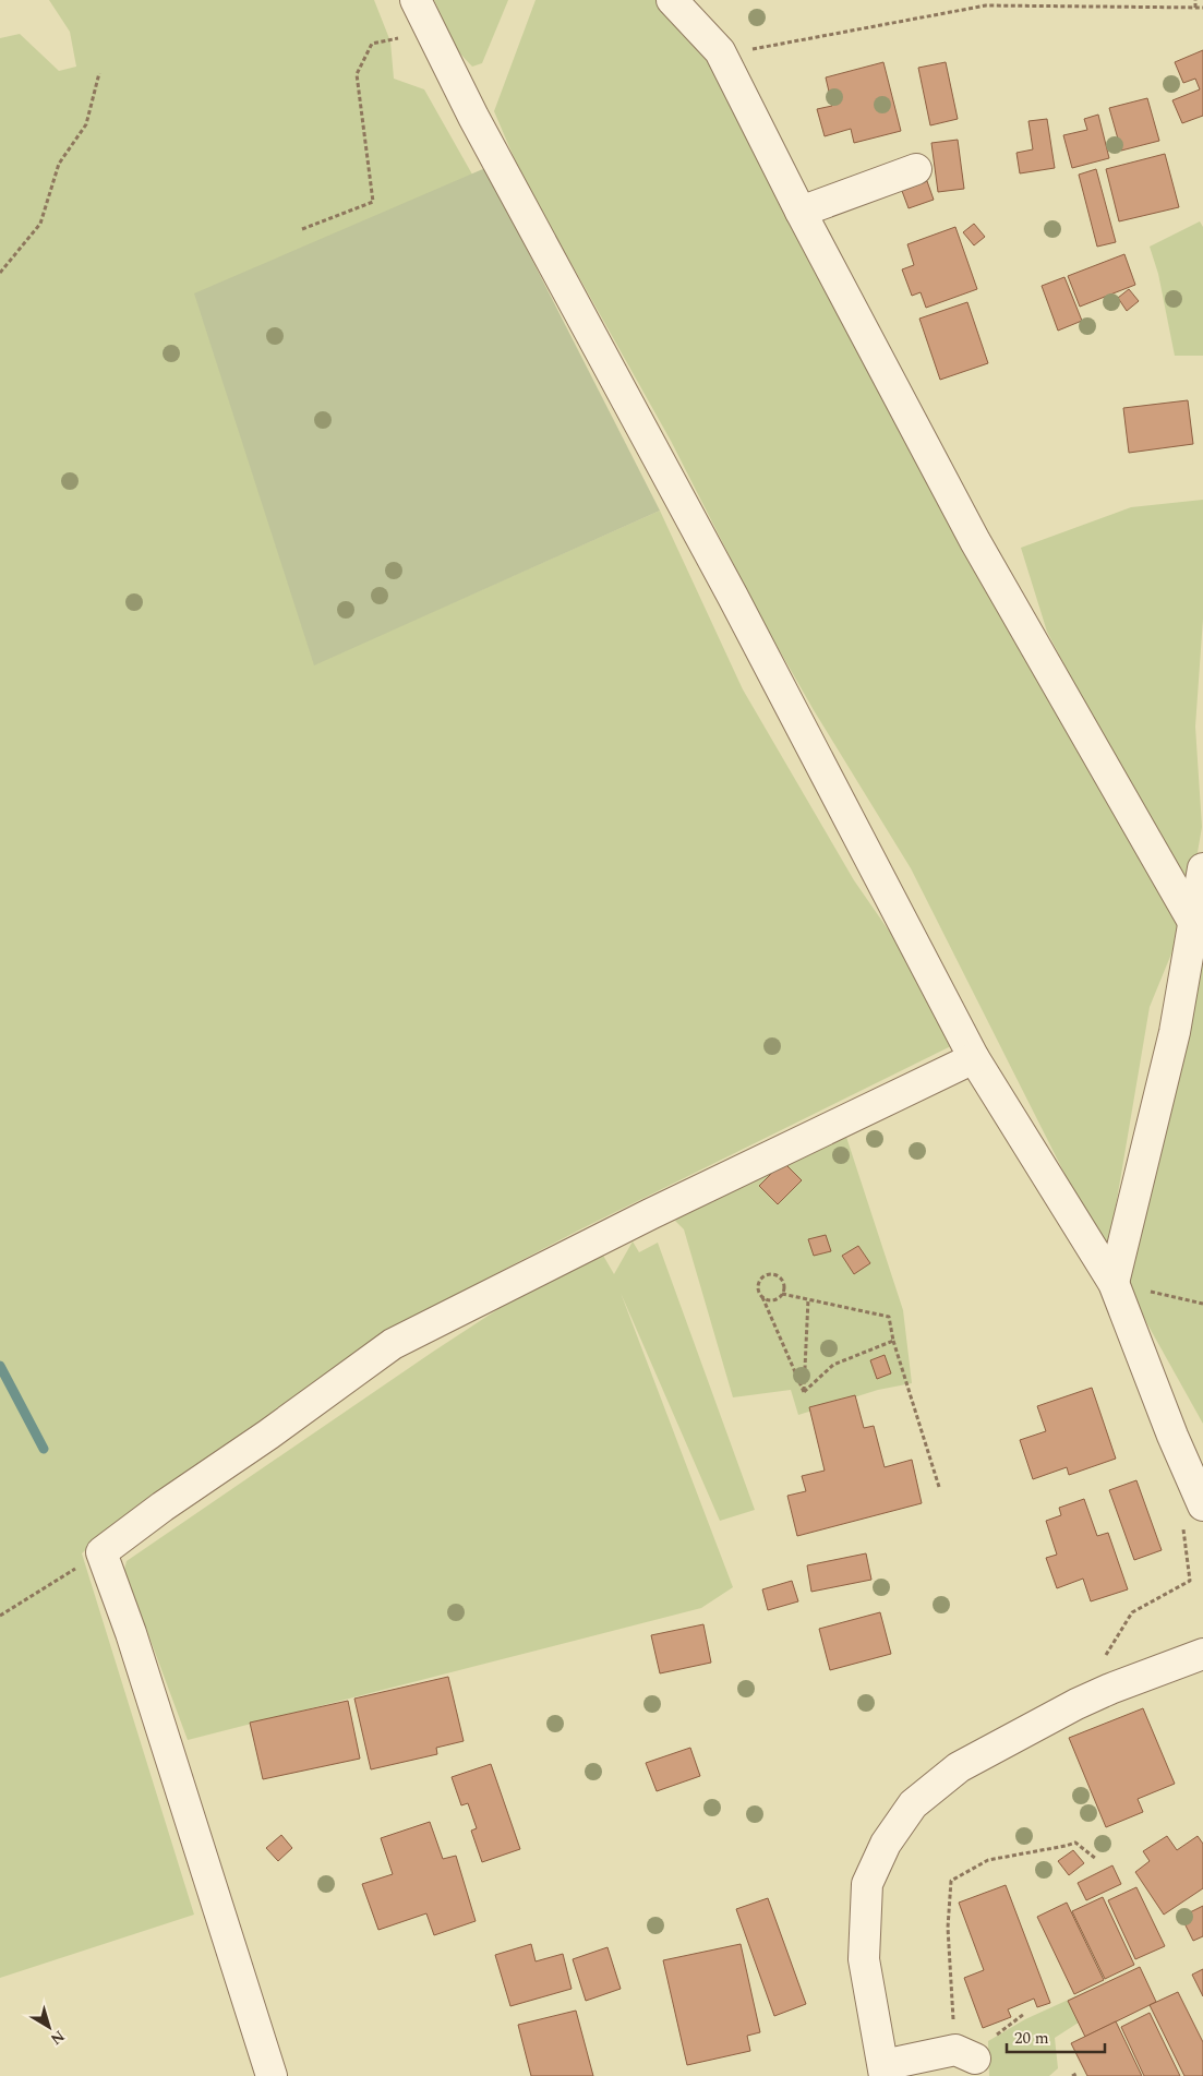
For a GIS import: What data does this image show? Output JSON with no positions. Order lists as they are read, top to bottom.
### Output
{
  "scale_bar": "20 m",
  "north": "bottom right"
}
